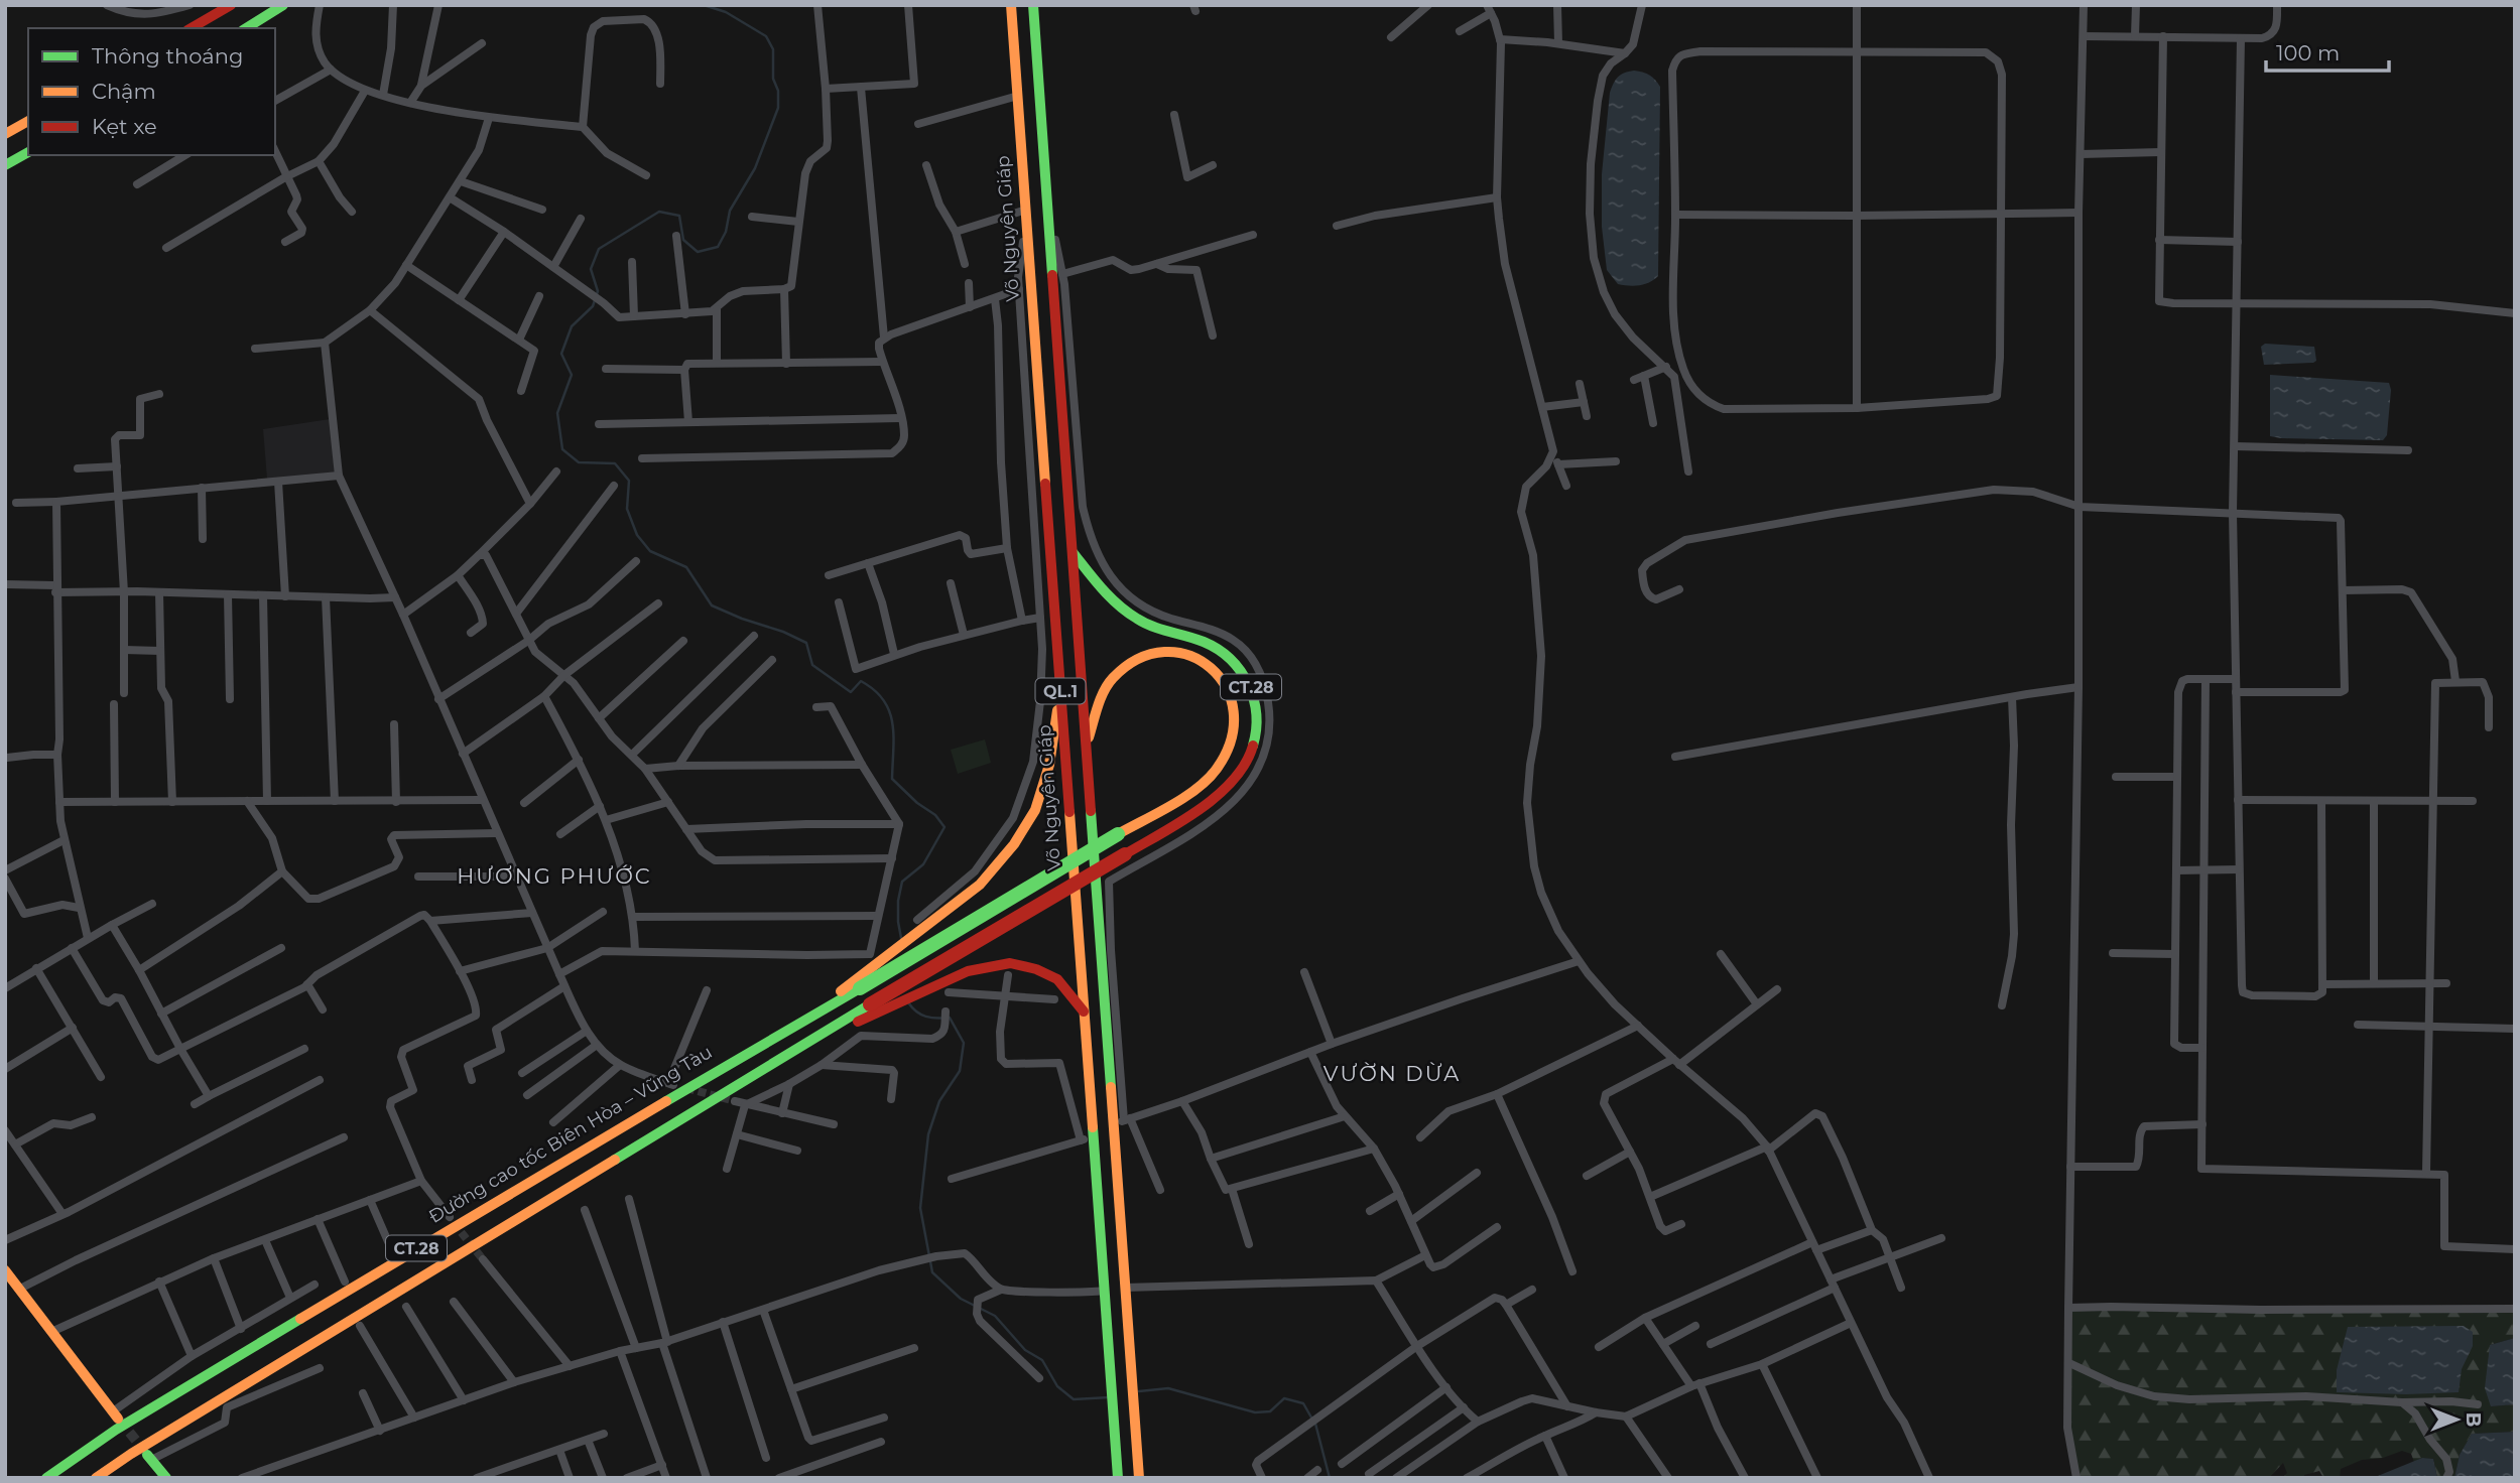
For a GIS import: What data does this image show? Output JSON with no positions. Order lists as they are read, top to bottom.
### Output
{
  "streets": {
    "main road": [
      "Võ Nguyên Giáp",
      "CT.28",
      "QL.1",
      "Đường cao tốc Biên Hòa – Vũng Tàu"
    ]
  },
  "crossings": [
    ["Võ Nguyên Giáp", "CT.28"],
    ["CT.28", "QL.1"],
    ["CT.28", "Đường cao tốc Biên Hòa – Vũng Tàu"]
  ],
  "districts": ["HƯƠNG PHƯỚC", "VƯỜN DỪA"],
  "legend": ["Thông thoáng", "Chậm", "Kẹt xe"],
  "scale_bar": "100 m",
  "north": "right"
}
